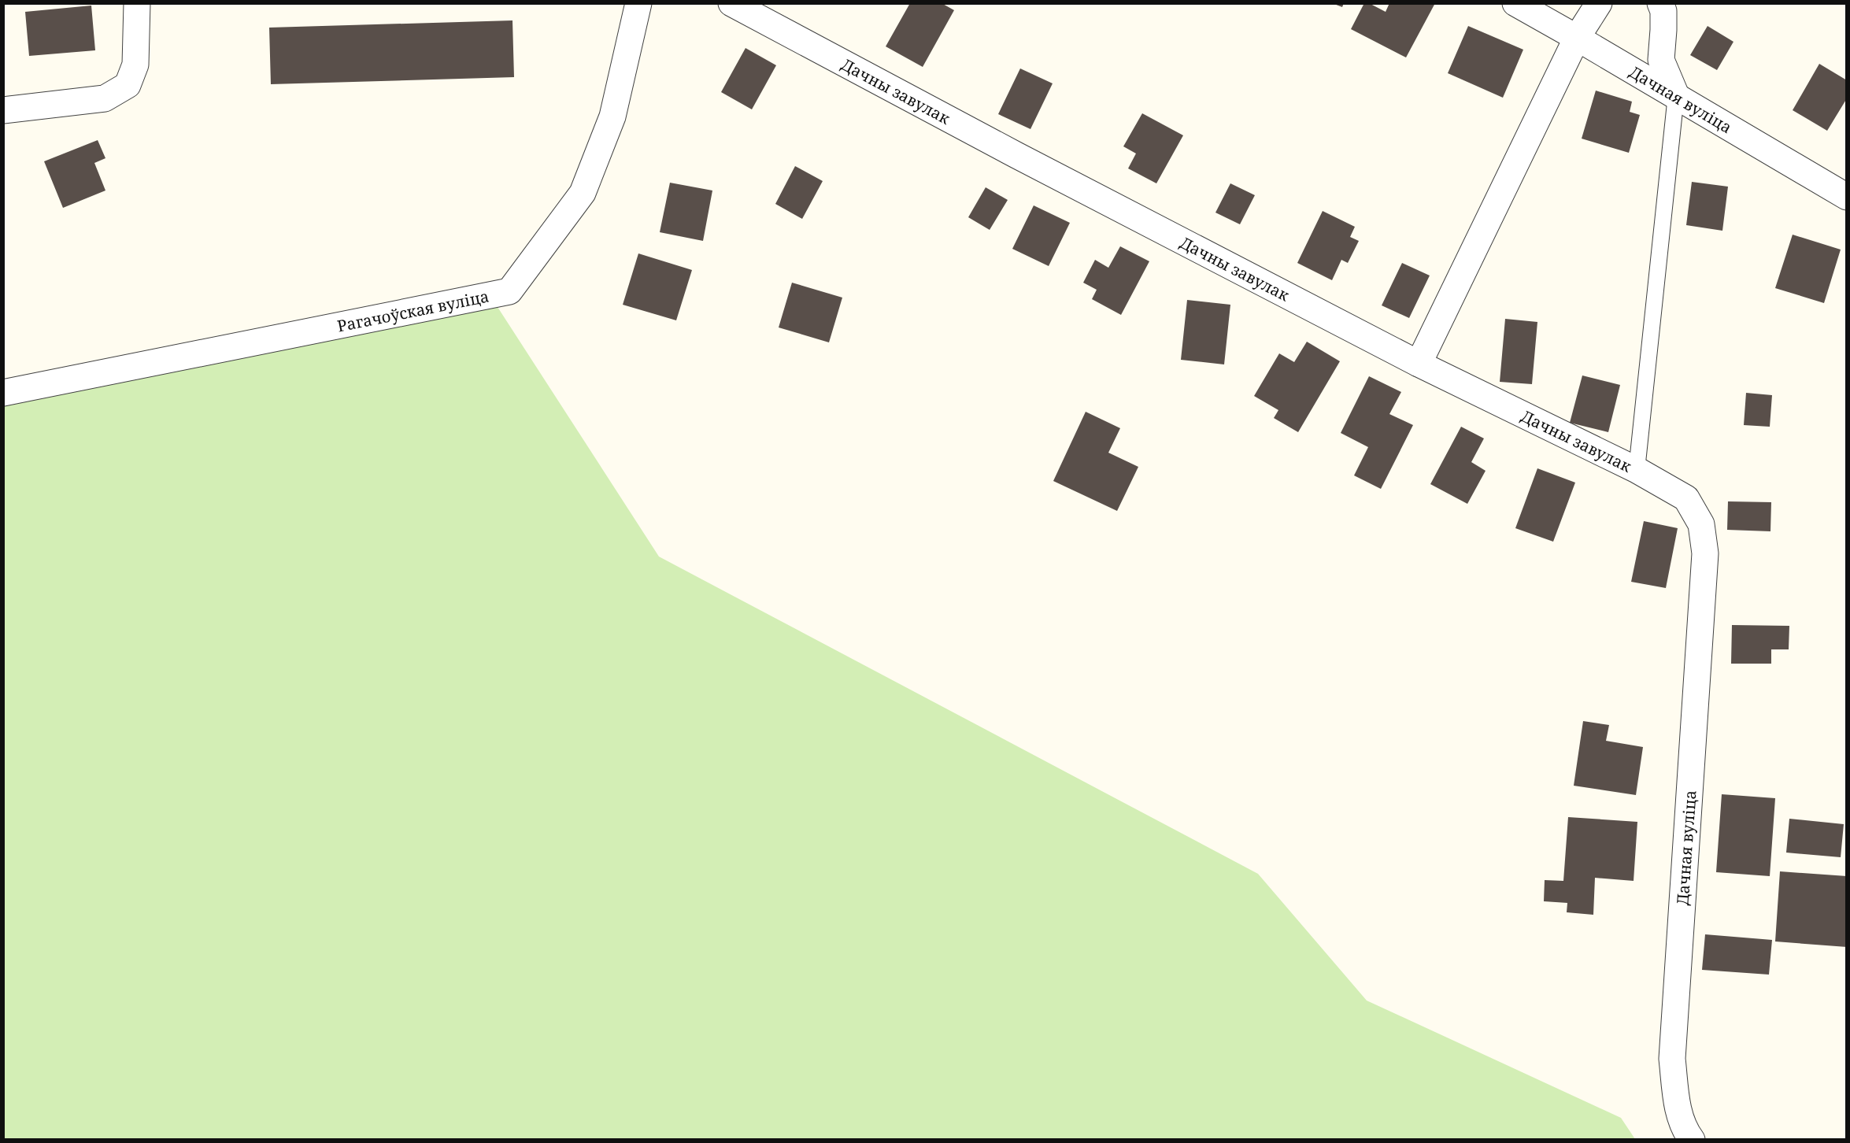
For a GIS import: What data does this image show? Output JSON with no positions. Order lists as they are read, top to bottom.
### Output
{
  "streets": {
    "street": ["Дачны завулак", "Дачная вуліца", "Рагачоўская вуліца"]
  },
  "crossings": [
    ["Дачны завулак", "Дачная вуліца"]
  ]
}
